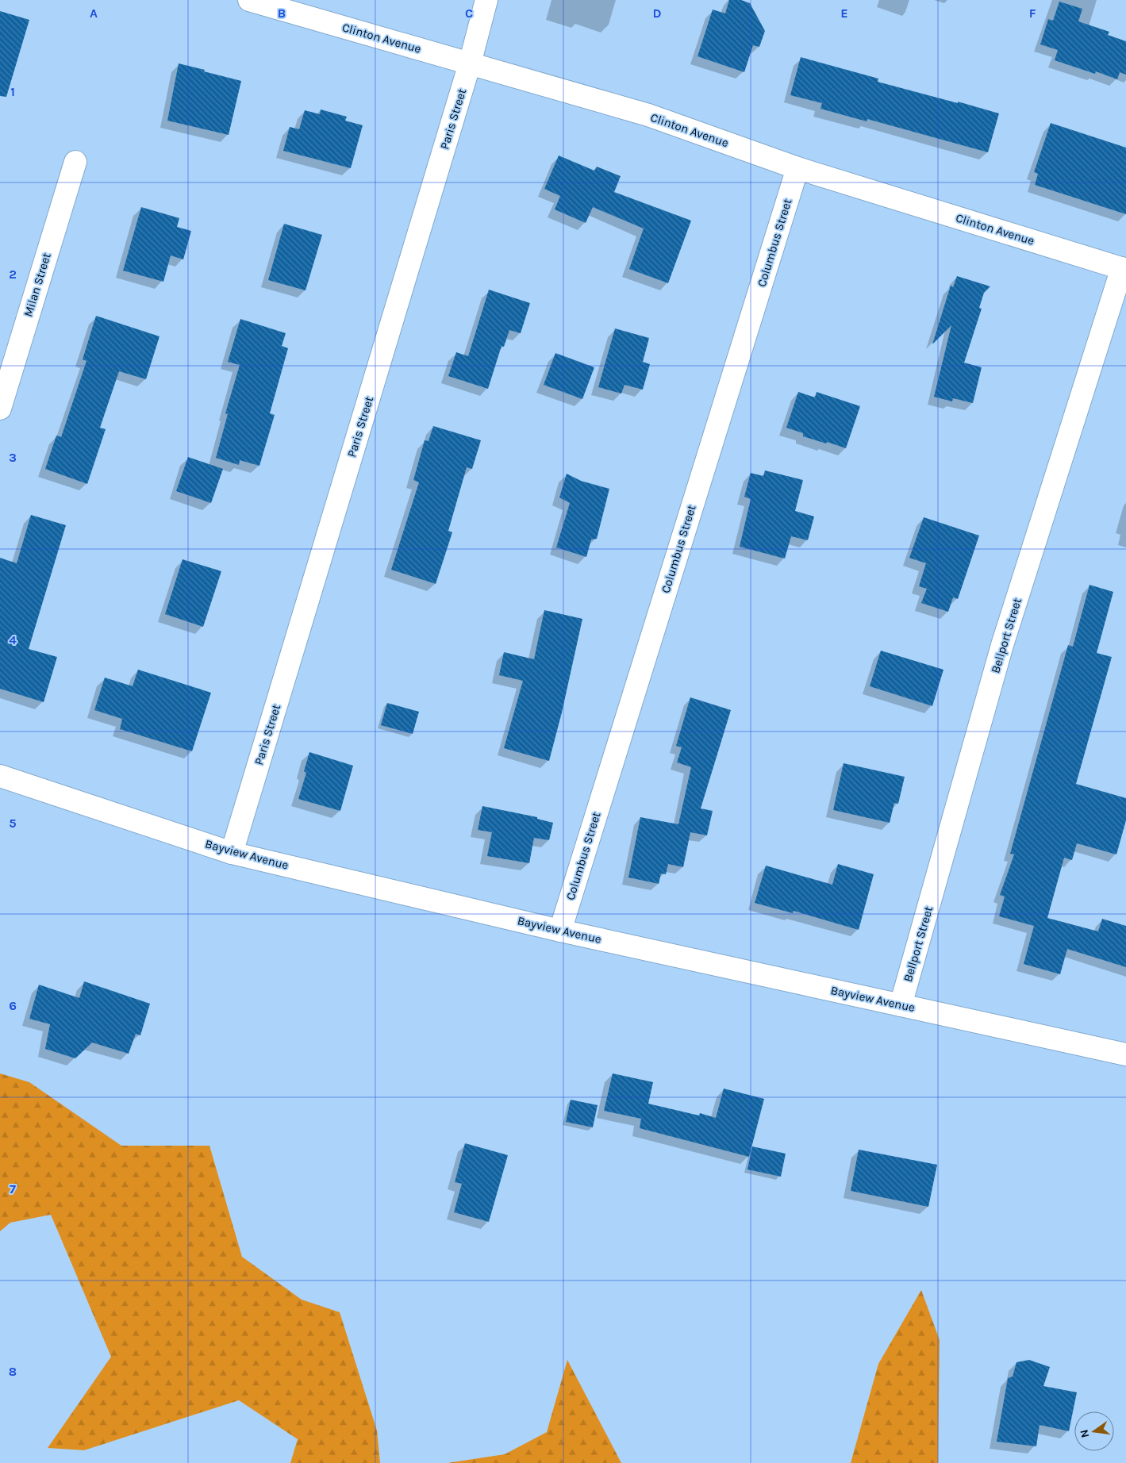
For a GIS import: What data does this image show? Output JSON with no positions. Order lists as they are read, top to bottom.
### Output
{
  "streets": {
    "street": [
      "Clinton Avenue",
      "Paris Street",
      "Columbus Street",
      "Milan Street",
      "Bellport Street",
      "Bayview Avenue"
    ]
  },
  "crossings": [
    ["Clinton Avenue", "Paris Street"],
    ["Clinton Avenue", "Columbus Street"],
    ["Clinton Avenue", "Bellport Street"],
    ["Paris Street", "Bayview Avenue"],
    ["Columbus Street", "Bayview Avenue"],
    ["Bellport Street", "Bayview Avenue"]
  ],
  "north": "left",
  "grid": {
    "columns": [
      "A",
      "B",
      "C",
      "D",
      "E",
      "F"
    ],
    "rows": [
      "1",
      "2",
      "3",
      "4",
      "5",
      "6",
      "7",
      "8"
    ]
  }
}
